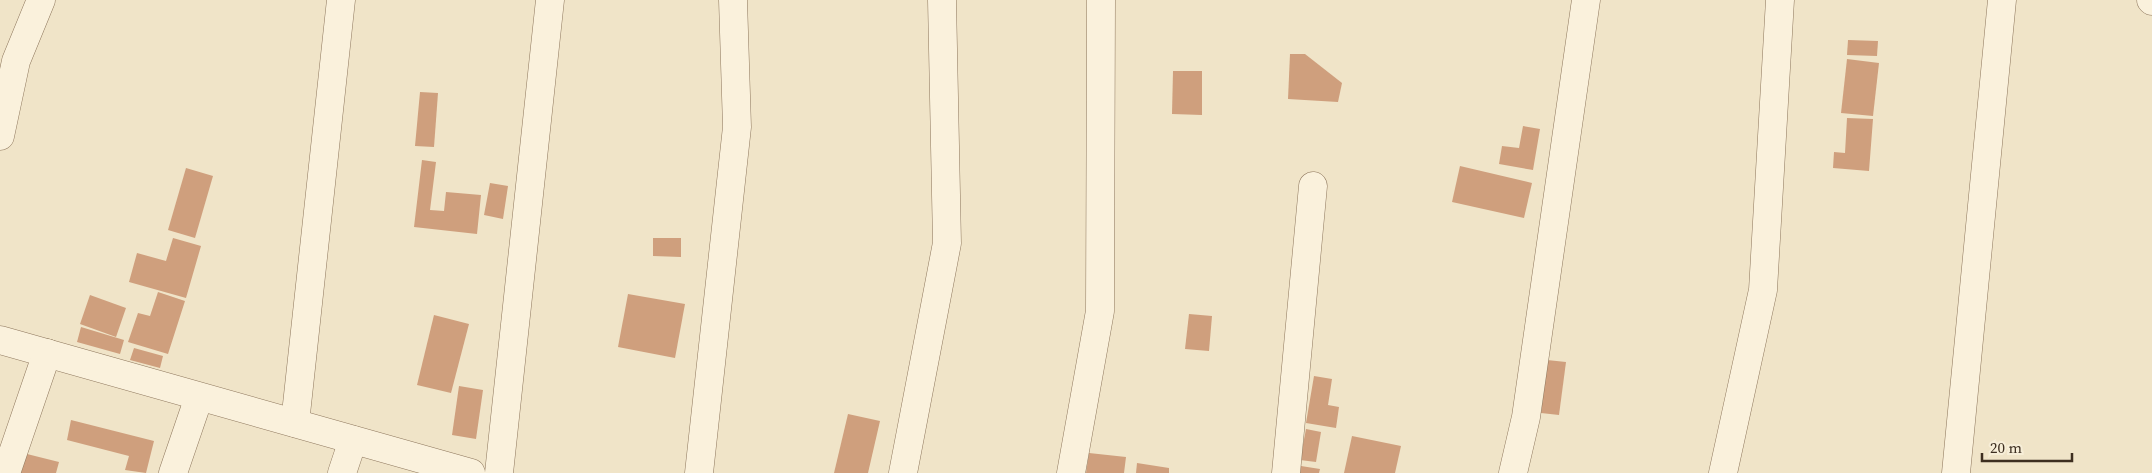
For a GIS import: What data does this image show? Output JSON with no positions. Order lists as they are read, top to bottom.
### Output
{
  "scale_bar": "20 m"
}
